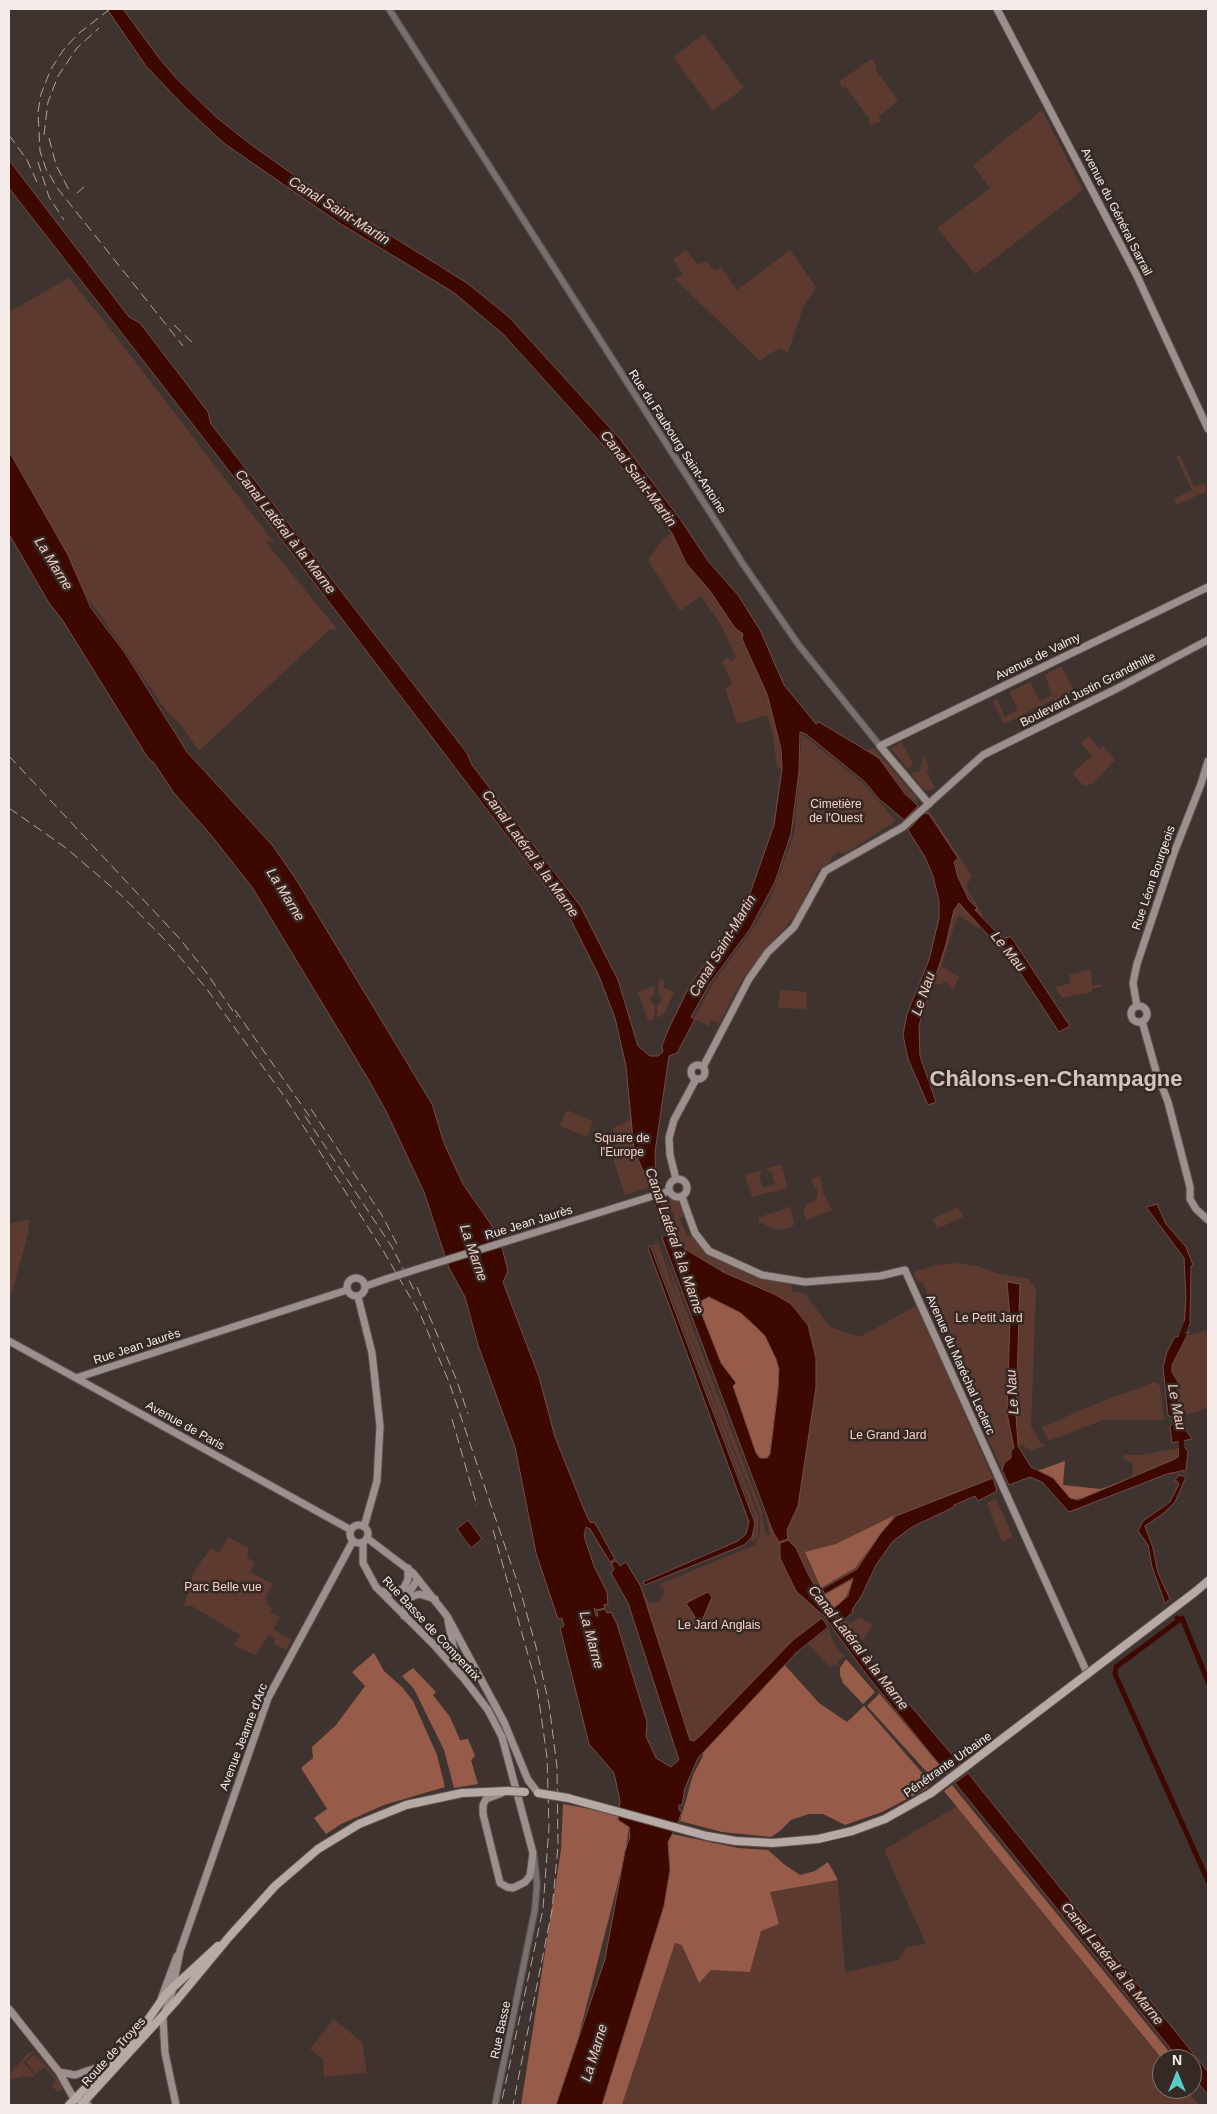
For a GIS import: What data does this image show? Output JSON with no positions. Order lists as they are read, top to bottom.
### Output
{
  "streets": {
    "main road": [
      "Avenue du Général Sarrail",
      "Avenue de Valmy",
      "Boulevard Justin Grandthille",
      "Rue Léon Bourgeois",
      "Rue Jean Jaurès",
      "Avenue du Maréchal Leclerc",
      "Avenue de Paris",
      "Rue Basse de Compertrix",
      "Avenue Jeanne d'Arc",
      "Pénétrante Urbaine",
      "Route de Troyes"
    ],
    "street": ["Rue du Faubourg Saint-Antoine", "Rue Basse"]
  },
  "crossings": [
    ["Rue du Faubourg Saint-Antoine", "Avenue de Valmy"],
    ["Boulevard Justin Grandthille", "Rue Jean Jaurès"],
    ["Boulevard Justin Grandthille", "Avenue du Maréchal Leclerc"],
    ["Rue Jean Jaurès", "Avenue du Maréchal Leclerc"],
    ["Rue Jean Jaurès", "Avenue de Paris"],
    ["Avenue de Paris", "Rue Basse de Compertrix"],
    ["Avenue de Paris", "Avenue Jeanne d'Arc"],
    ["Rue Basse de Compertrix", "Avenue Jeanne d'Arc"],
    ["Rue Basse de Compertrix", "Rue Basse"]
  ],
  "districts": ["Châlons-en-Champagne"],
  "water": [
    "Canal Saint-Martin",
    "Canal Latéral à la Marne",
    "La Marne",
    "Le Mau",
    "Le Nau"
  ],
  "parks": [
    "Cimetière de l'Ouest",
    "Square de l'Europe",
    "Le Petit Jard",
    "Le Grand Jard",
    "Parc Belle vue",
    "Le Jard Anglais"
  ],
  "north": "top"
}
